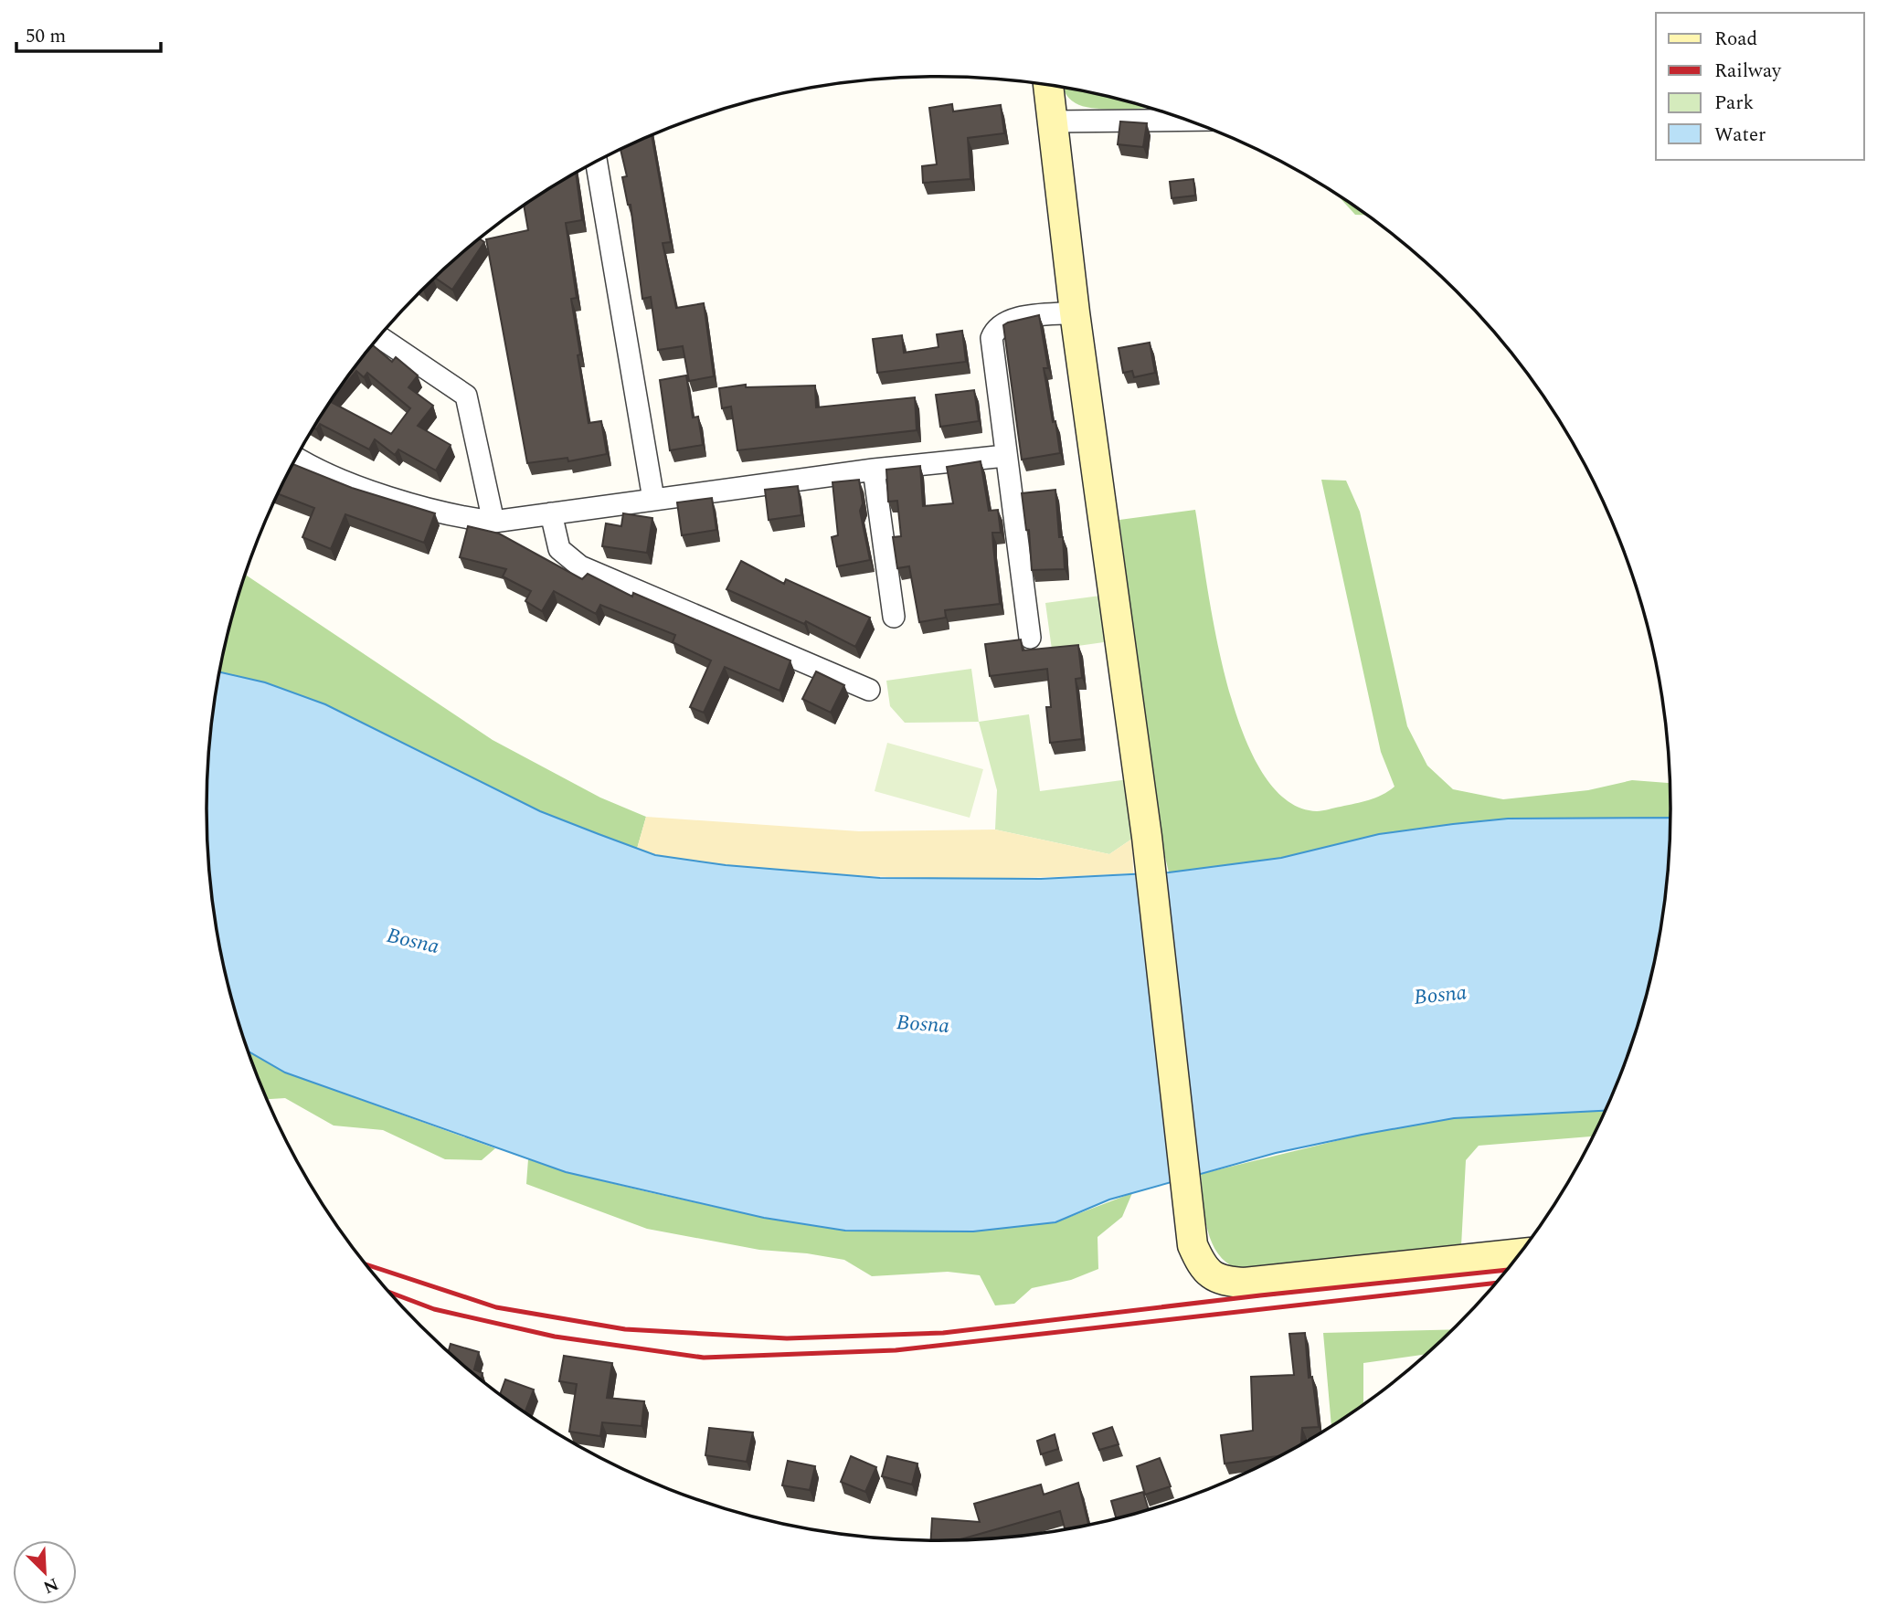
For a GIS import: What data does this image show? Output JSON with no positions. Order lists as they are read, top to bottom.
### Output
{
  "water": ["Bosna"],
  "legend": [
    "Road",
    "Railway",
    "Park",
    "Water"
  ],
  "scale_bar": "50 m",
  "north": "bottom right"
}
